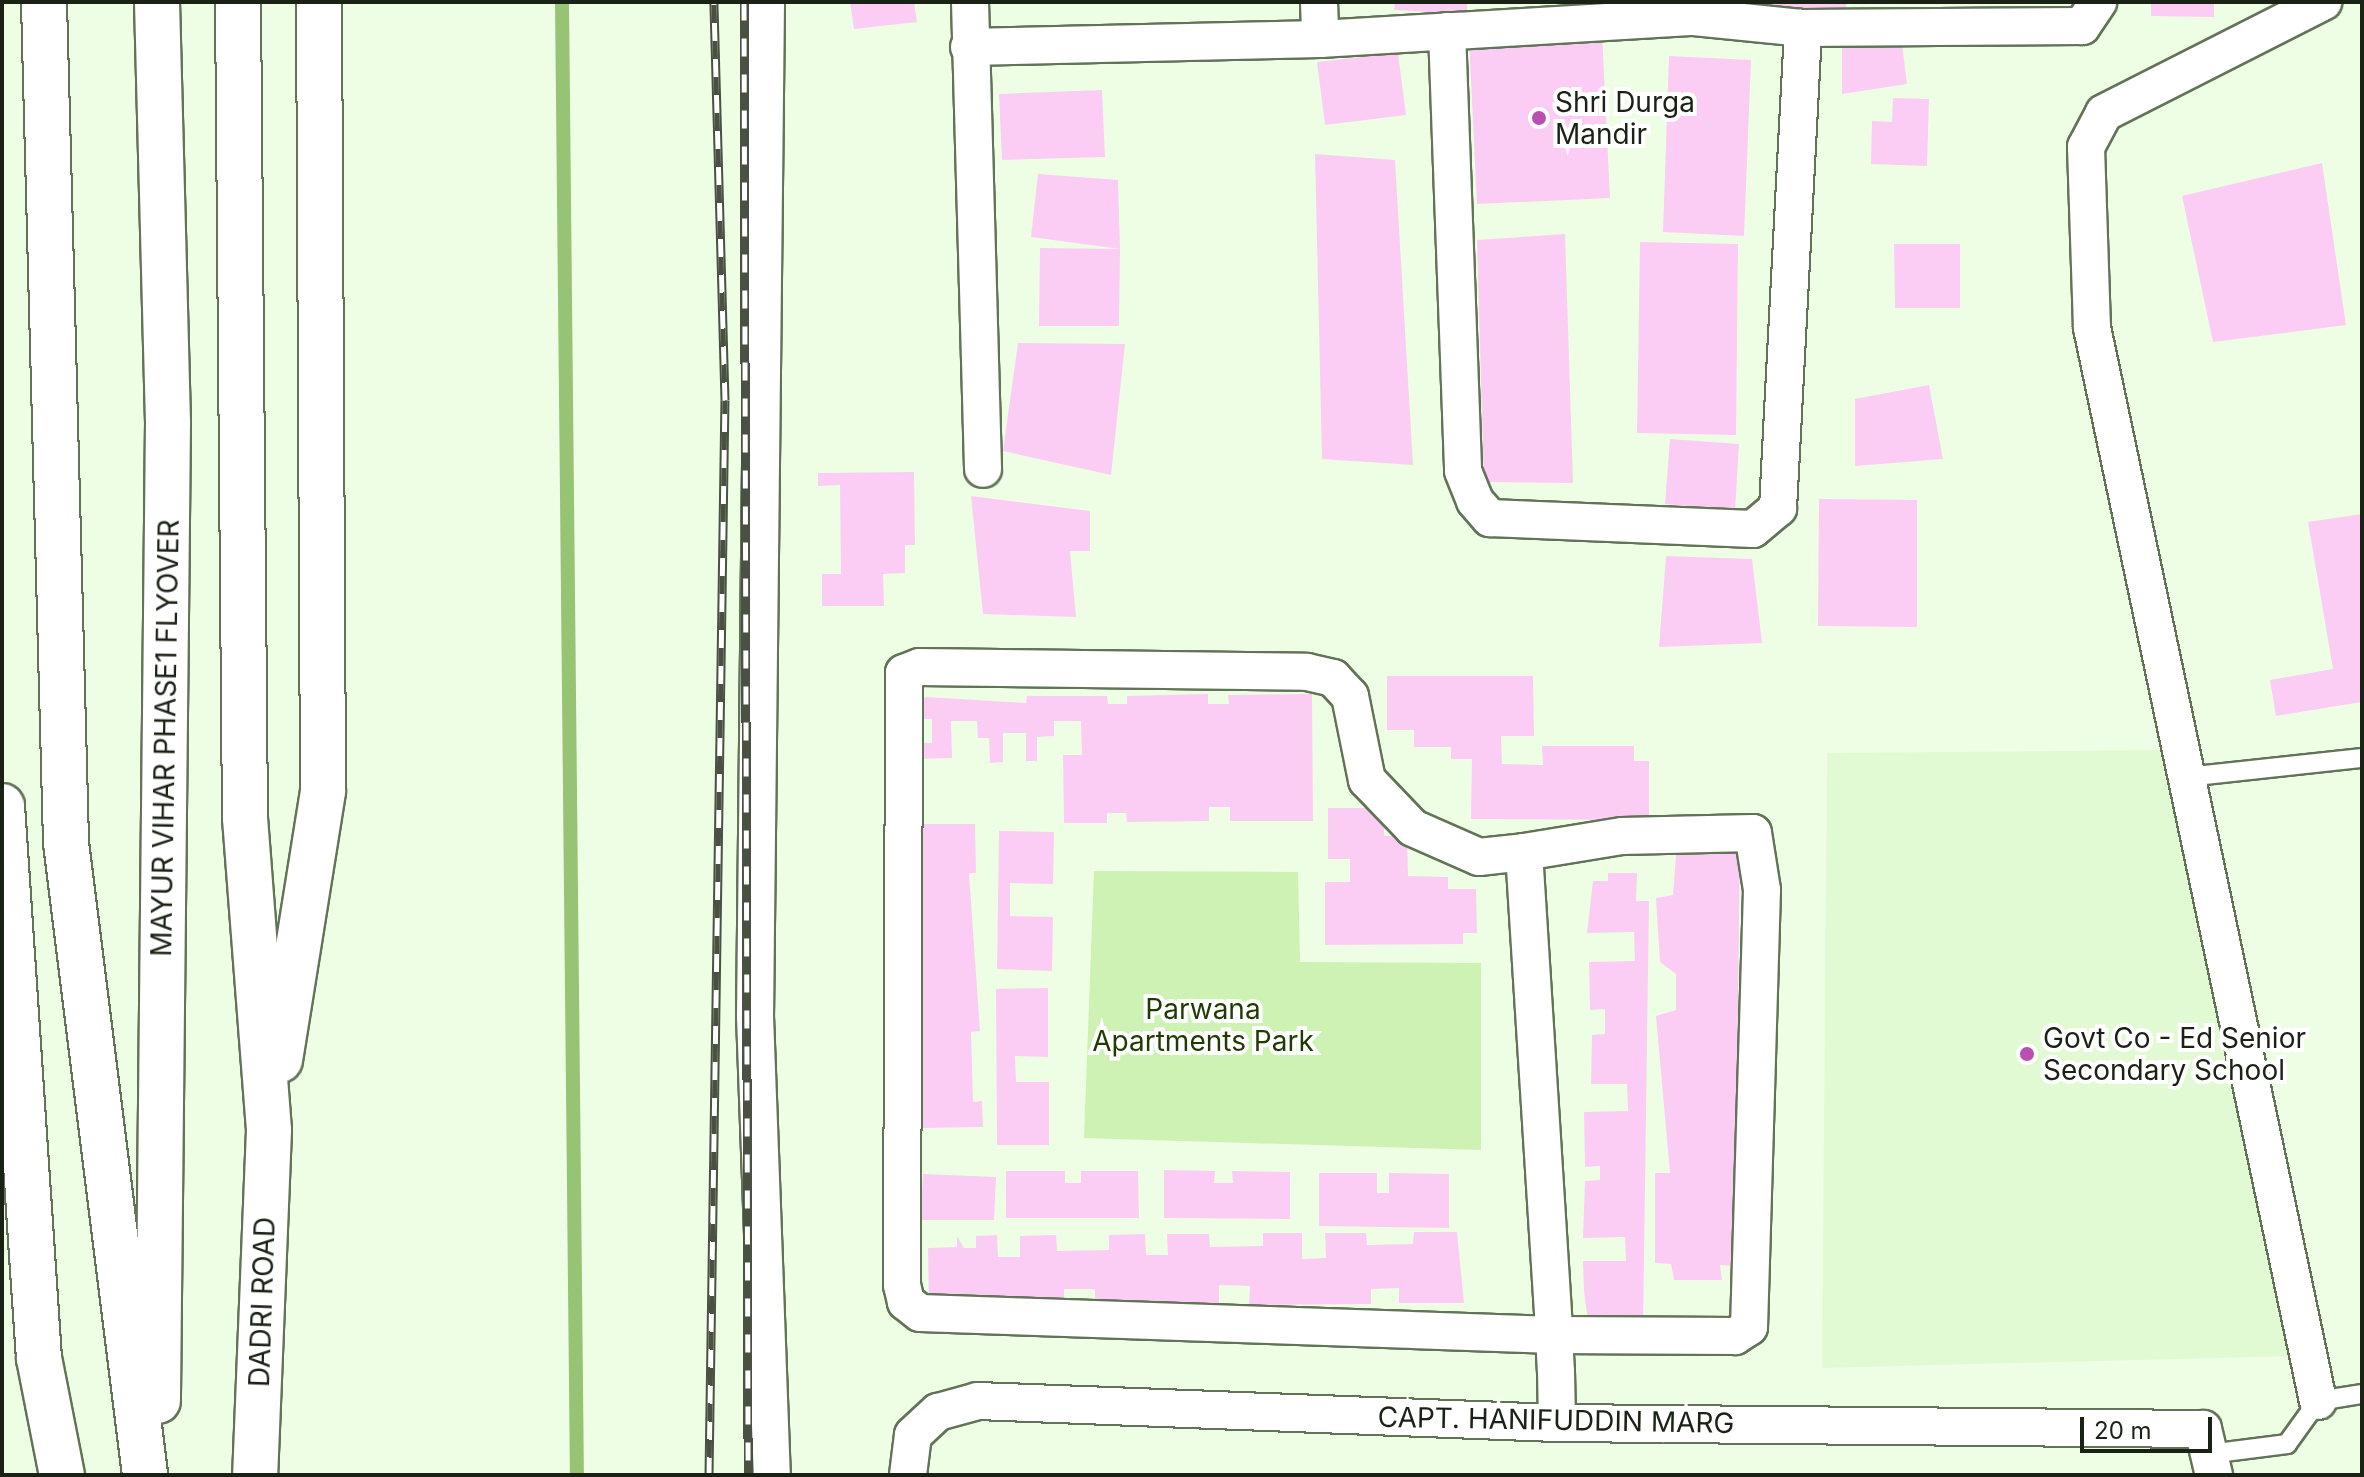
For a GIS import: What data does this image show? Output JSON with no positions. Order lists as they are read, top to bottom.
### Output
{
  "streets": {
    "main road": ["MAYUR VIHAR PHASE1 FLYOVER", "DADRI ROAD"],
    "street": ["CAPT. HANIFUDDIN MARG"]
  },
  "parks": ["Parwana Apartments Park"],
  "places": ["Shri Durga Mandir", "Govt Co - Ed Senior Secondary School"],
  "scale_bar": "20 m"
}
